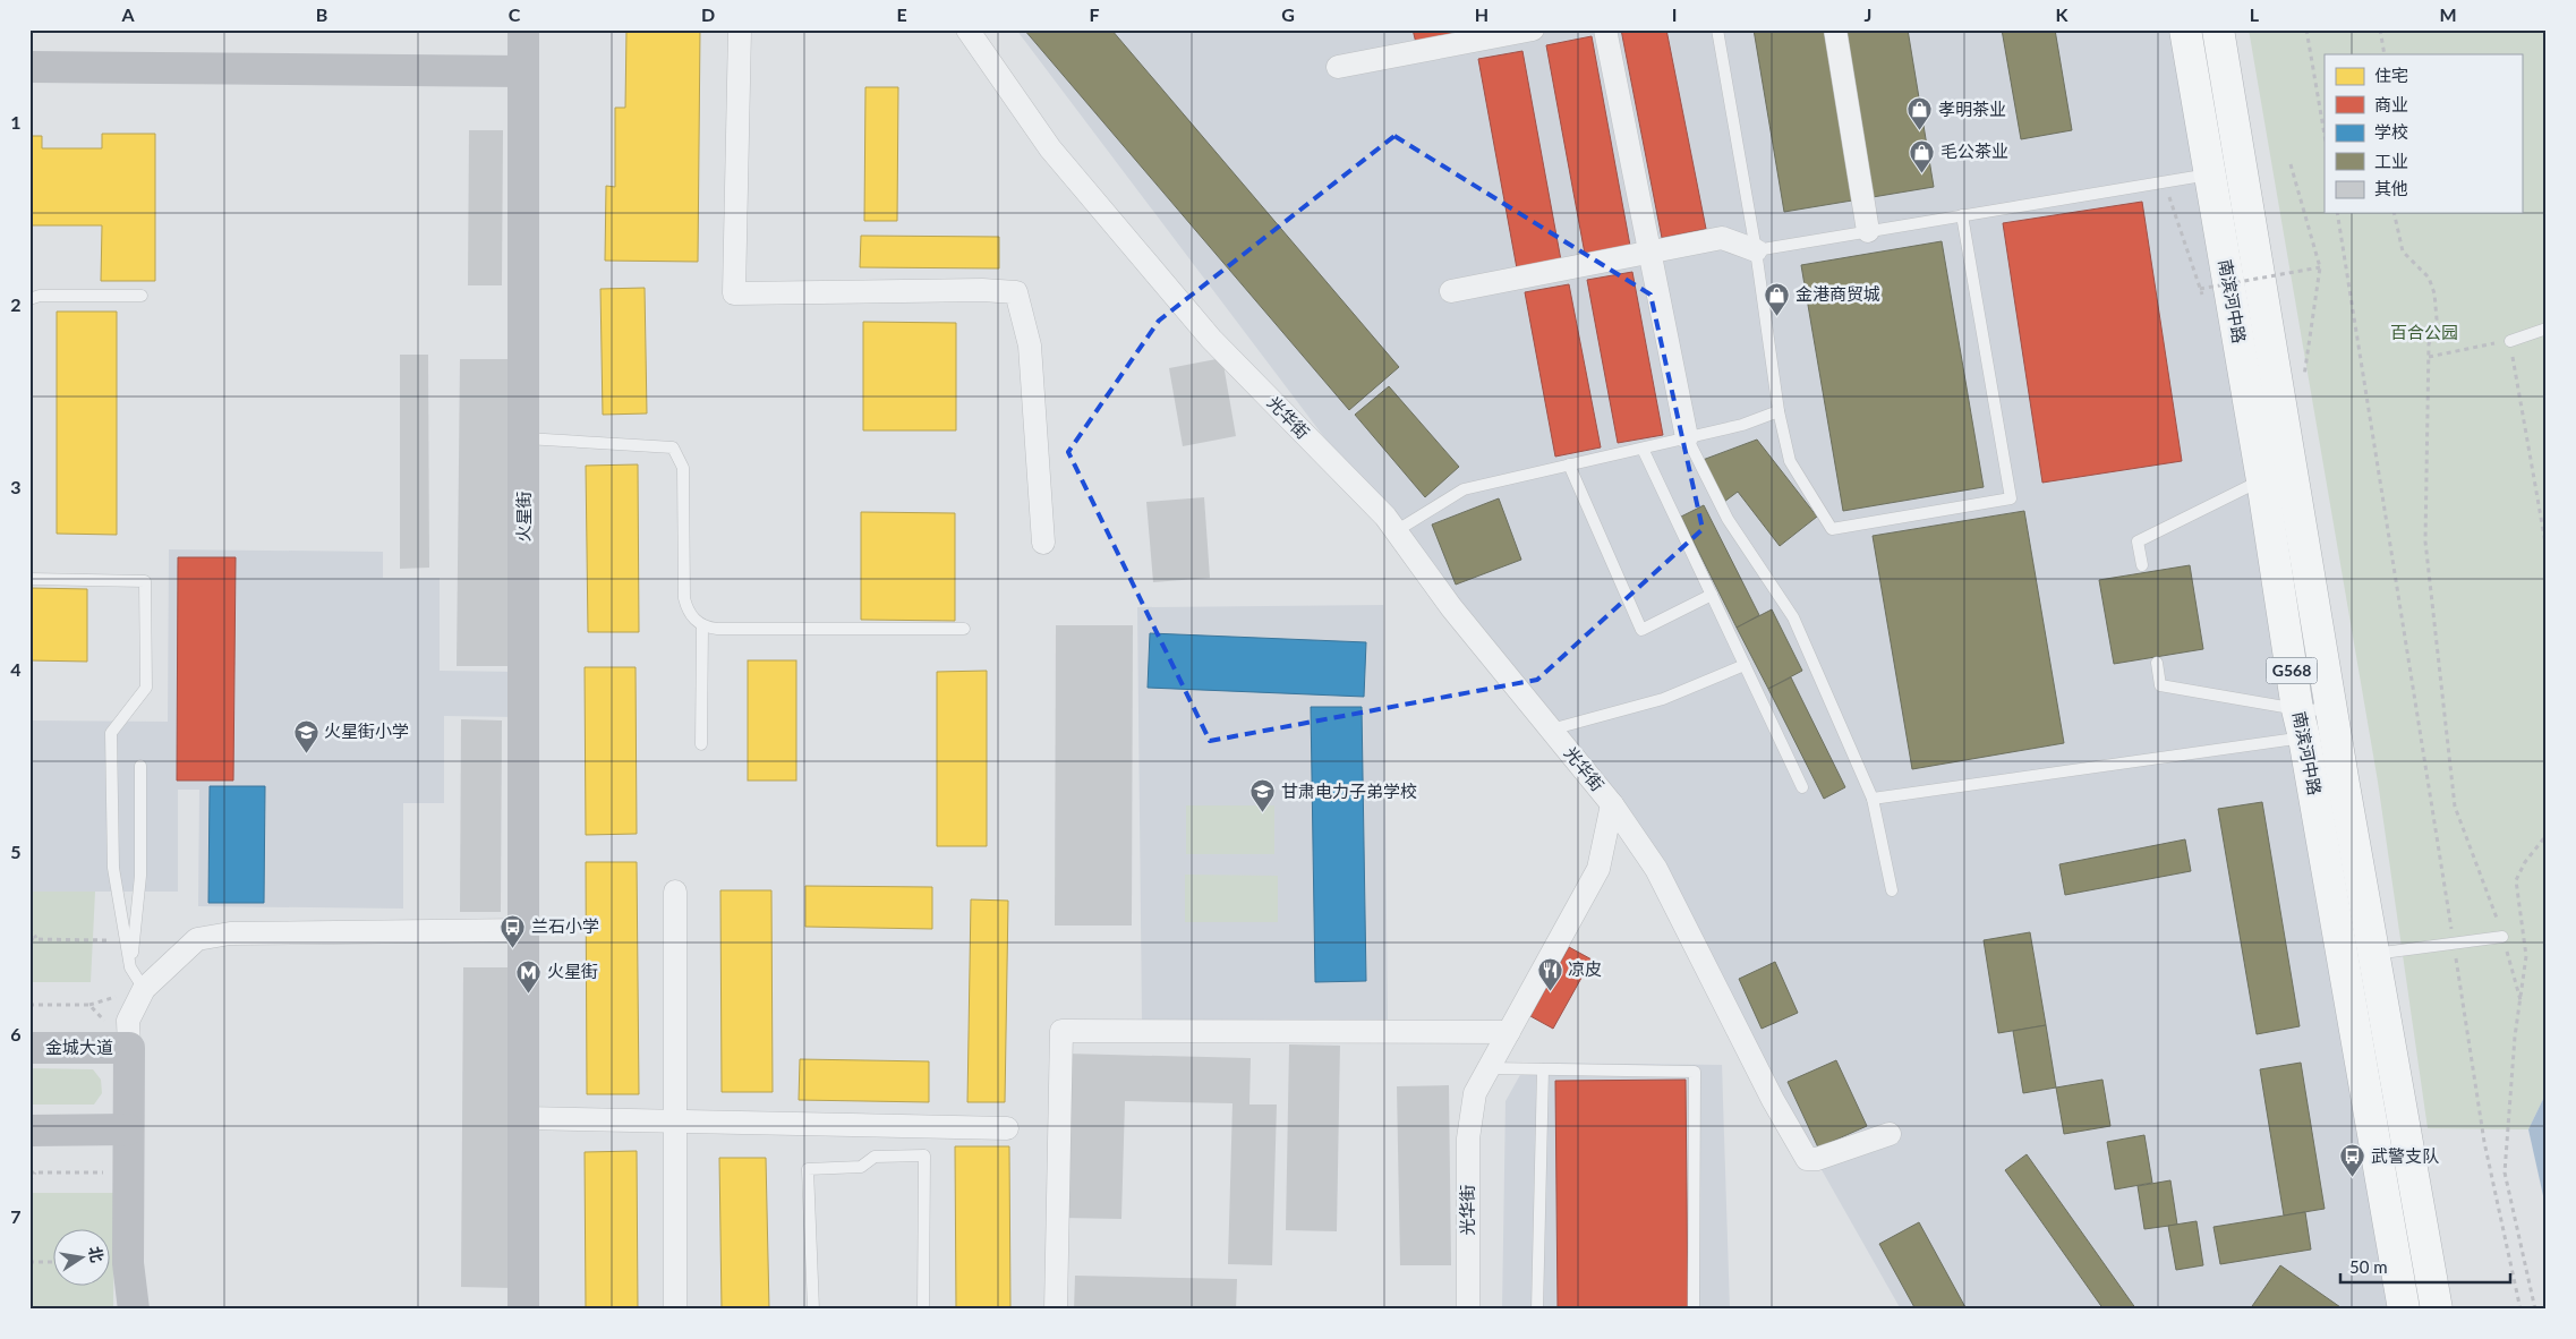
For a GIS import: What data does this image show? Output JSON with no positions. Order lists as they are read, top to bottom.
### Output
{
  "streets": {
    "highway": ["南滨河中路", "G568"],
    "street": ["光华街", "火星街", "金城大道"]
  },
  "parks": ["百合公园"],
  "places": {
    "shop": ["孝明茶业", "毛公茶业", "金港商贸城"],
    "school or university": ["火星街小学", "甘肃电力子弟学校"],
    "bus stop": ["兰石小学", "武警支队"],
    "restaurant": ["凉皮"],
    "metro station": ["火星街"]
  },
  "legend": [
    "住宅",
    "商业",
    "学校",
    "工业",
    "其他"
  ],
  "scale_bar": "50 m",
  "north": "right",
  "grid": {
    "columns": [
      "A",
      "B",
      "C",
      "D",
      "E",
      "F",
      "G",
      "H",
      "I",
      "J",
      "K",
      "L",
      "M"
    ],
    "rows": [
      "1",
      "2",
      "3",
      "4",
      "5",
      "6",
      "7"
    ]
  }
}
